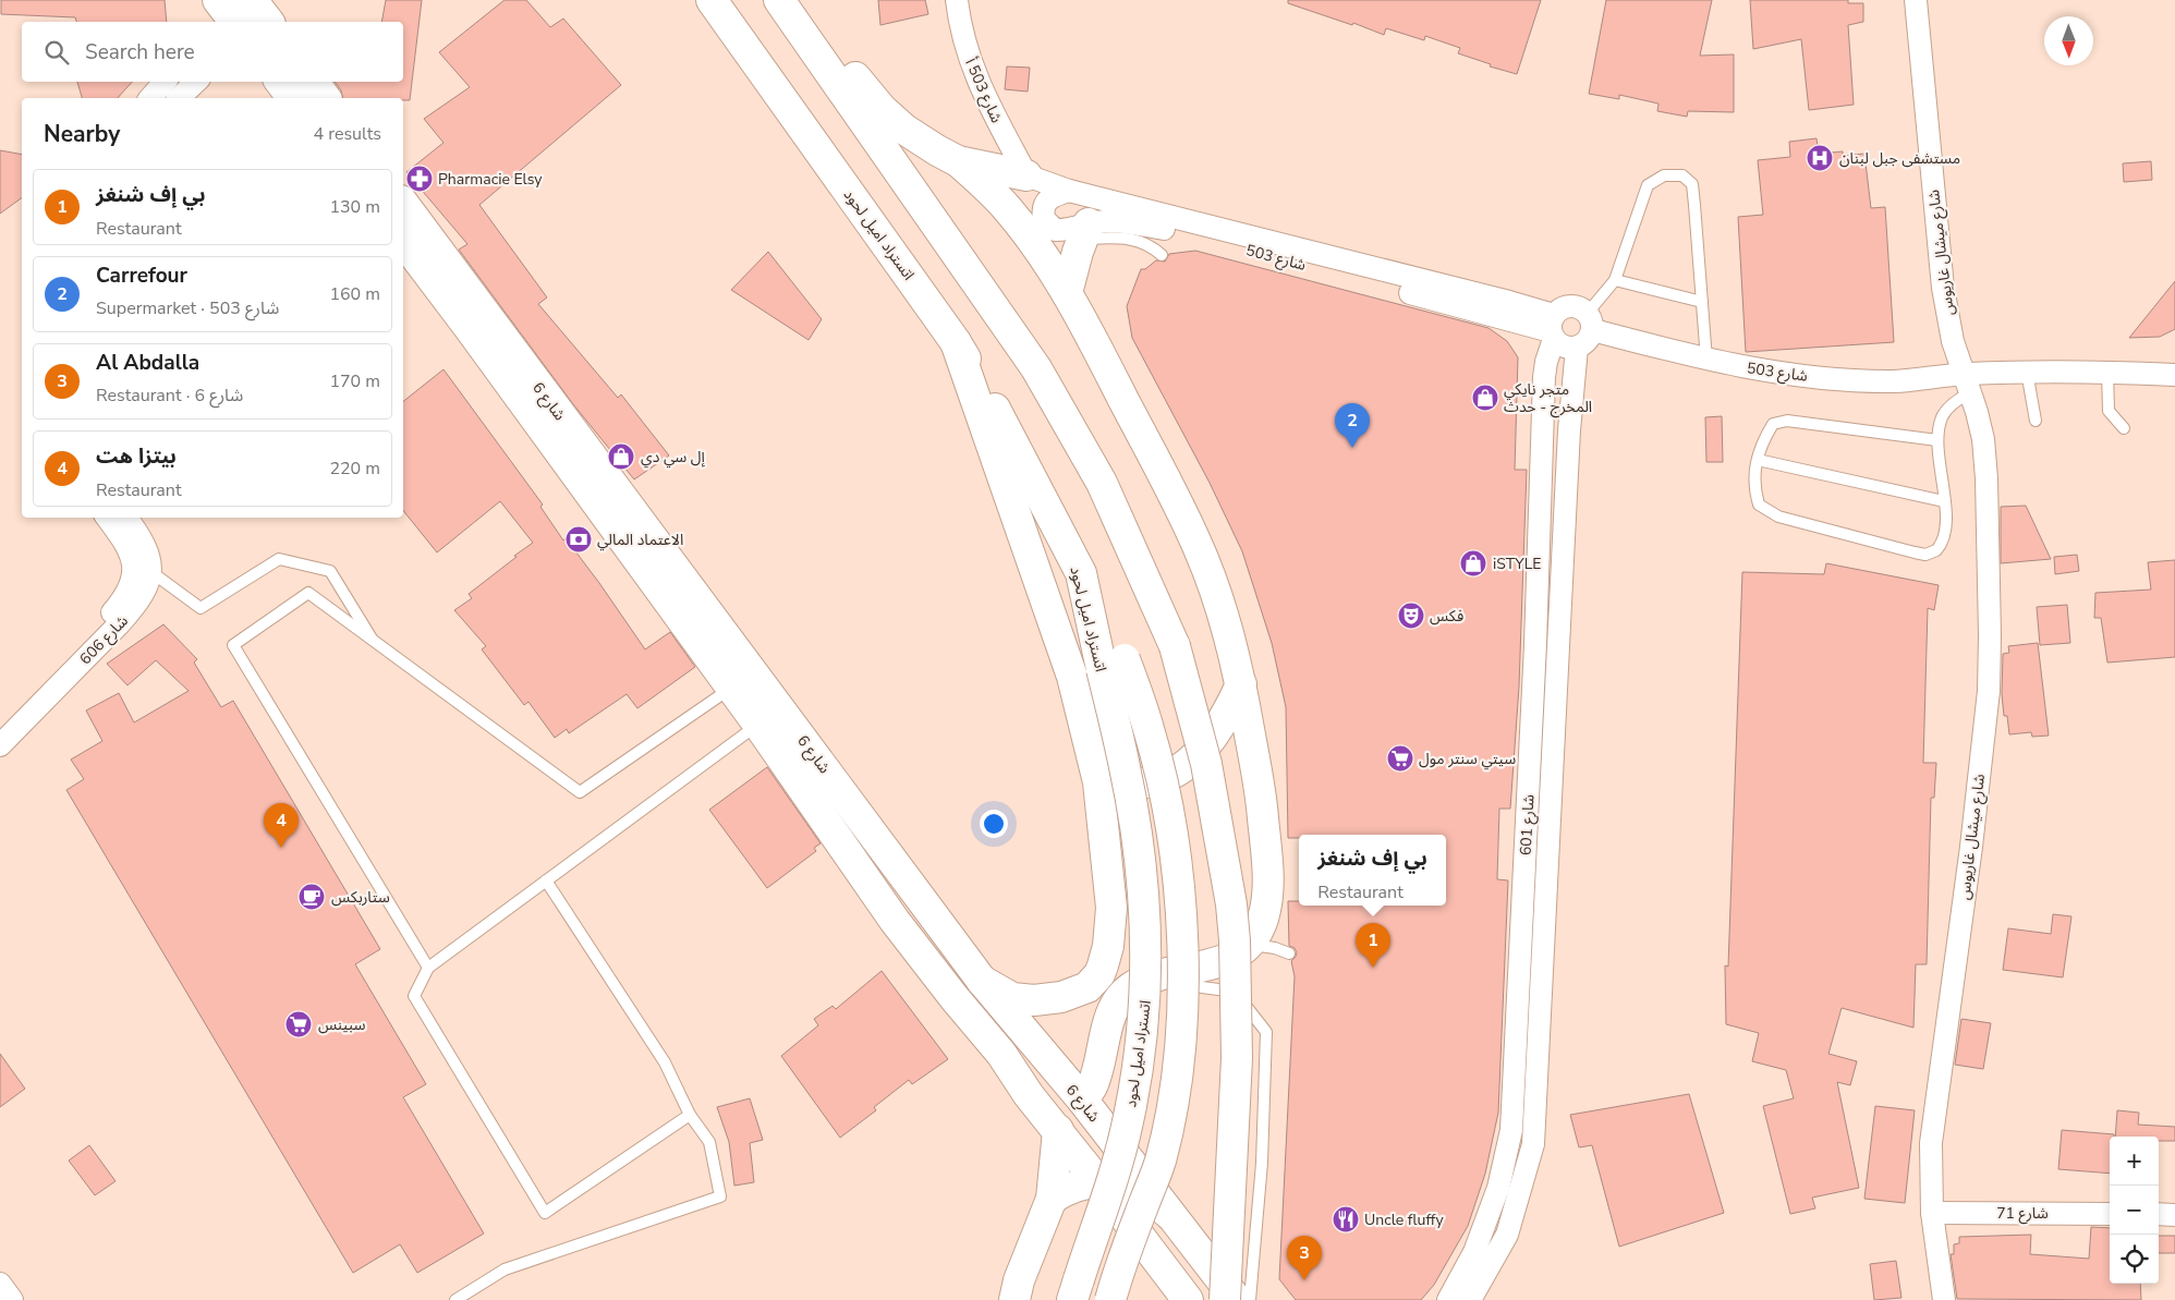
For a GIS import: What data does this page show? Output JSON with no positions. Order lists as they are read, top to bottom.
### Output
{
  "streets": {
    "main road": ["اتستراد اميل لحود", "شارع 6"],
    "street": [
      "شارع 503 أ",
      "شارع ميشال غاريوس",
      "شارع 503",
      "شارع 606",
      "شارع 601",
      "شارع 71"
    ]
  },
  "crossings": [
    ["شارع 503 أ", "شارع 503"],
    ["شارع ميشال غاريوس", "شارع 503"],
    ["شارع ميشال غاريوس", "شارع 71"],
    ["شارع 503", "شارع 601"]
  ],
  "places": {
    "hospital": ["مستشفى جبل لبنان"],
    "pharmacy": ["Pharmacie Elsy"],
    "shop": ["متجر نايكي المخرج - حدث", "إل سي دي", "iSTYLE"],
    "bank": ["الاعتماد المالي"],
    "theatre": ["فكس"],
    "supermarket": ["سيتي سنتر مول", "سبينس"],
    "cafe": ["ستاربكس"],
    "restaurant": ["Uncle fluffy"]
  },
  "north": "bottom",
  "page": {
    "search": "Search here",
    "heading": ["Nearby", "4 results"],
    "list": [
      {
        "mark": "1",
        "name": "بي إف شنغز",
        "note": "Restaurant",
        "value": "130 m"
      },
      {
        "mark": "2",
        "name": "Carrefour",
        "note": "Supermarket · شارع 503",
        "value": "160 m"
      },
      {
        "mark": "3",
        "name": "Al Abdalla",
        "note": "Restaurant · شارع 6",
        "value": "170 m"
      },
      {
        "mark": "4",
        "name": "بيتزا هت",
        "note": "Restaurant",
        "value": "220 m"
      }
    ],
    "pins": [
      "2",
      "4",
      "1",
      "3"
    ],
    "popup": ["بي إف شنغز", "Restaurant"],
    "map_buttons": ["+", "−"]
  }
}
